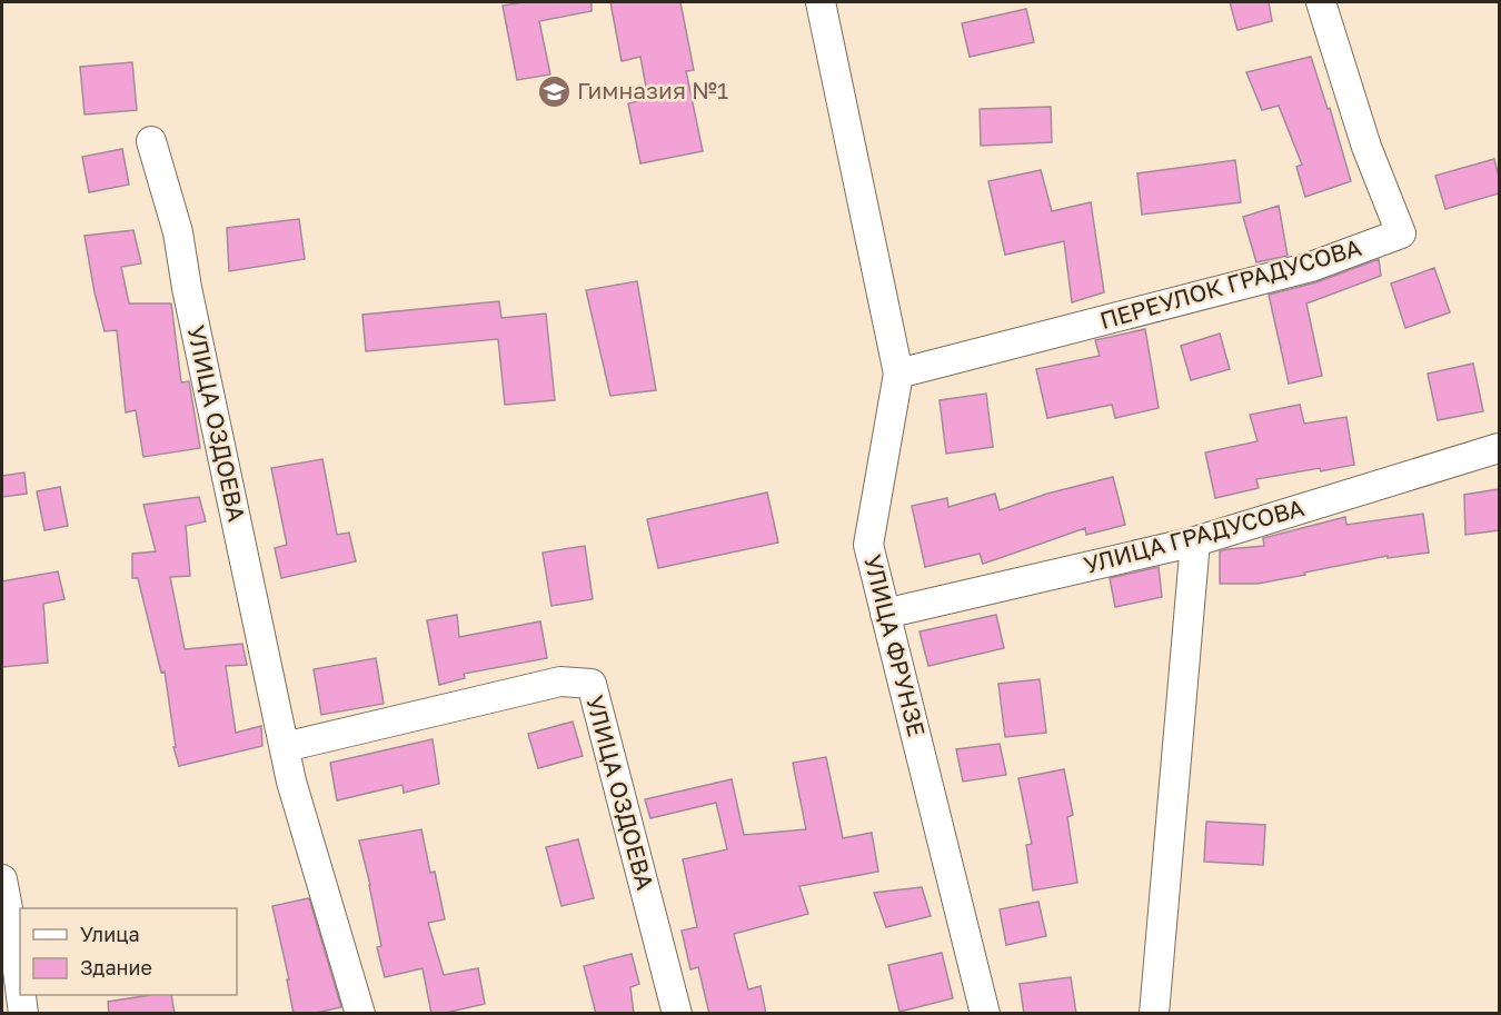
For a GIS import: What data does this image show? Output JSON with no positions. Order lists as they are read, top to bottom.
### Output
{
  "streets": {
    "street": [
      "ПЕРЕУЛОК ГРАДУСОВА",
      "УЛИЦА ОЗДОЕВА",
      "УЛИЦА ГРАДУСОВА",
      "УЛИЦА ФРУНЗЕ"
    ]
  },
  "crossings": [
    ["ПЕРЕУЛОК ГРАДУСОВА", "УЛИЦА ФРУНЗЕ"],
    ["УЛИЦА ГРАДУСОВА", "УЛИЦА ФРУНЗЕ"]
  ],
  "places": {
    "school or university": ["Гимназия №1"]
  },
  "legend": ["Улица", "Здание"]
}
